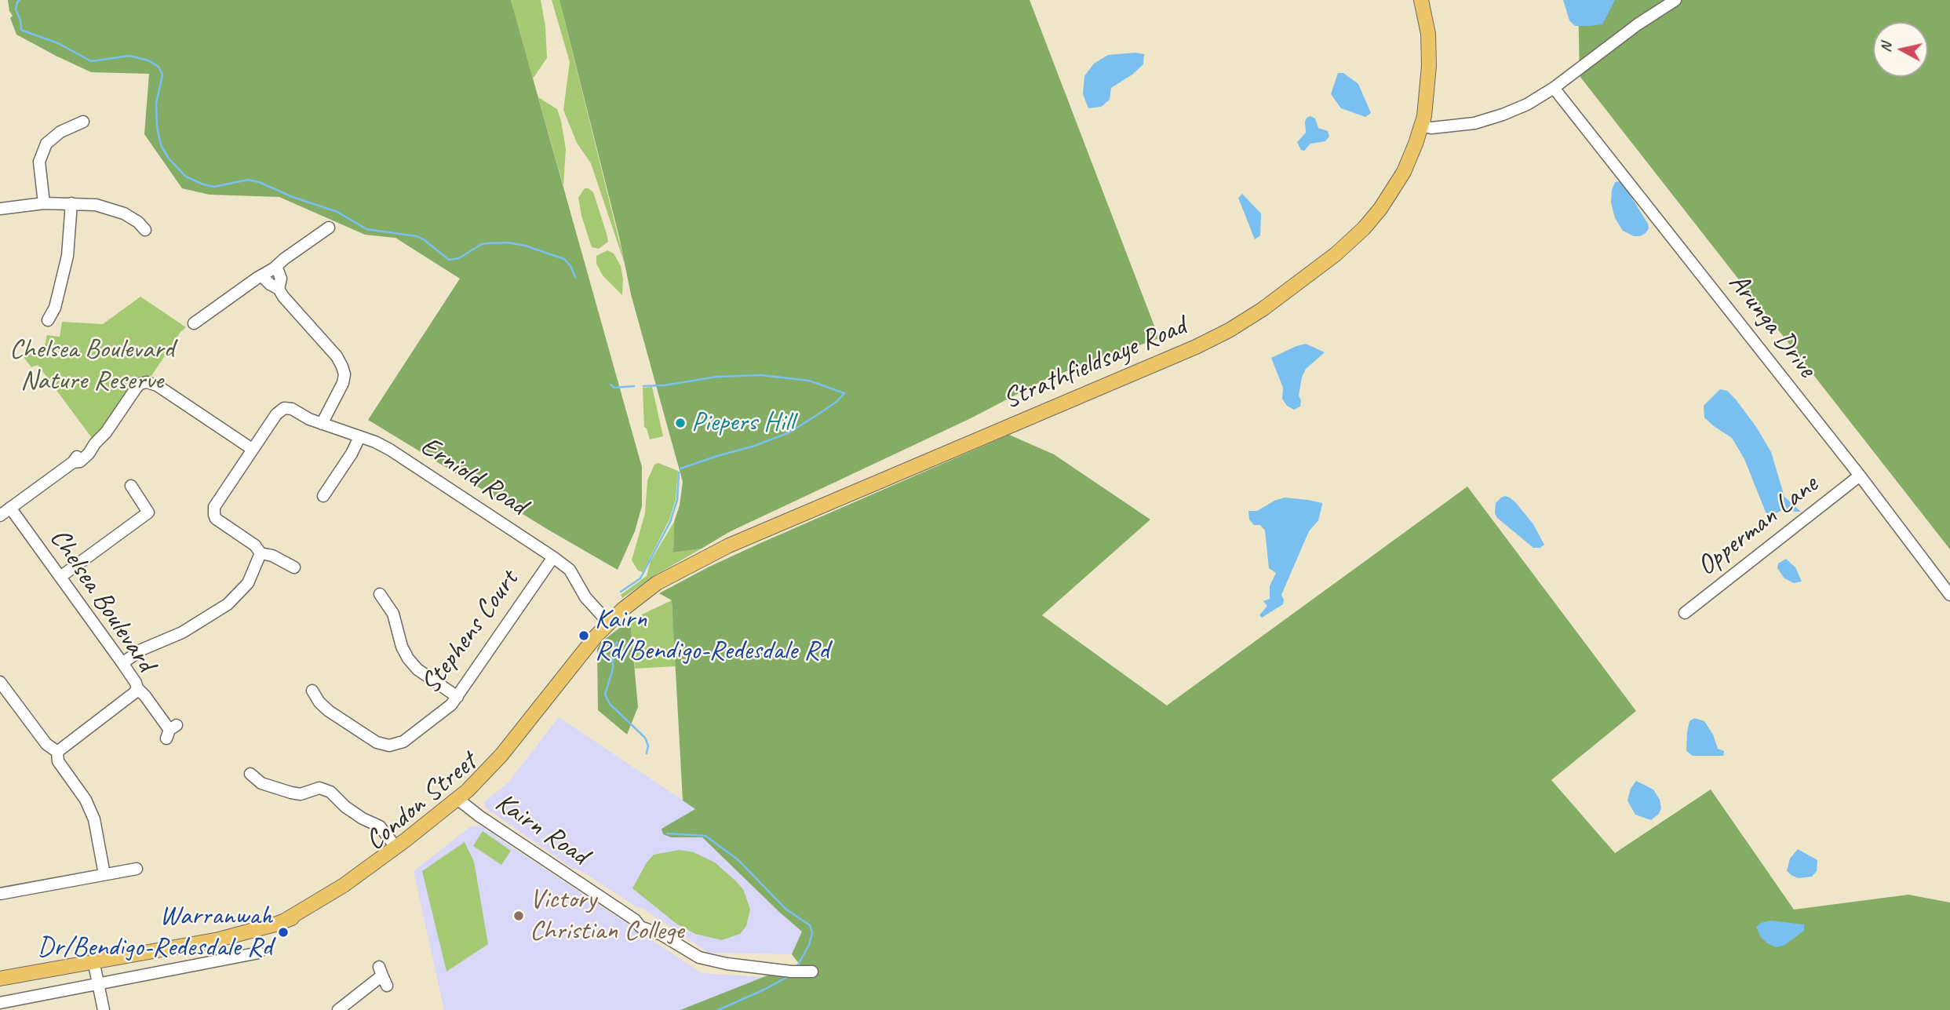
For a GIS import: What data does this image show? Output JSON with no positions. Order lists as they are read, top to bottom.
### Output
{
  "streets": {
    "main road": ["Strathfieldsaye Road", "Condon Street"],
    "street": [
      "Arunga Drive",
      "Erniold Road",
      "Opperman Lane",
      "Chelsea Boulevard",
      "Stephens Court",
      "Kairn Road"
    ]
  },
  "crossings": [
    ["Arunga Drive", "Opperman Lane"],
    ["Strathfieldsaye Road", "Erniold Road"],
    ["Strathfieldsaye Road", "Condon Street"],
    ["Erniold Road", "Stephens Court"],
    ["Erniold Road", "Condon Street"],
    ["Condon Street", "Kairn Road"]
  ],
  "parks": ["Chelsea Boulevard Nature Reserve"],
  "places": [
    "Piepers Hill",
    "Kairn Rd/Bendigo-Redesdale Rd",
    "Victory Christian College",
    "Warranwah Dr/Bendigo-Redesdale Rd"
  ],
  "north": "left"
}
